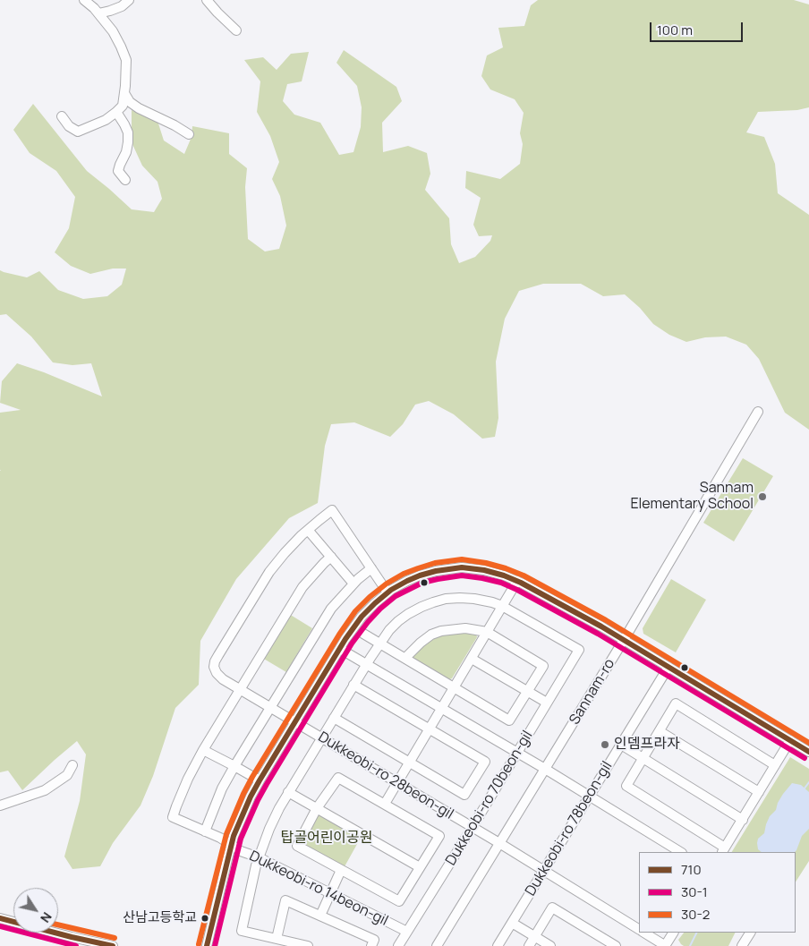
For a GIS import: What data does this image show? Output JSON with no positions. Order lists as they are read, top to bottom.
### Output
{
  "streets": {
    "street": [
      "Sannam-ro",
      "Dukkeobi-ro 28beon-gil",
      "Dukkeobi-ro 70beon-gil",
      "Dukkeobi-ro 78beon-gil",
      "Dukkeobi-ro 14beon-gil"
    ]
  },
  "crossings": [
    ["Sannam-ro", "Dukkeobi-ro 28beon-gil"],
    ["Dukkeobi-ro 28beon-gil", "Dukkeobi-ro 70beon-gil"],
    ["Dukkeobi-ro 28beon-gil", "Dukkeobi-ro 78beon-gil"],
    ["Dukkeobi-ro 70beon-gil", "Dukkeobi-ro 14beon-gil"]
  ],
  "parks": ["탑골어린이공원"],
  "places": ["Sannam Elementary School", "인뎀프라자", "산남고등학교"],
  "lines": ["transit line 30-2", "transit line 710", "transit line 30-1"],
  "legend": ["710", "30-1", "30-2"],
  "scale_bar": "100 m",
  "north": "bottom right"
}
